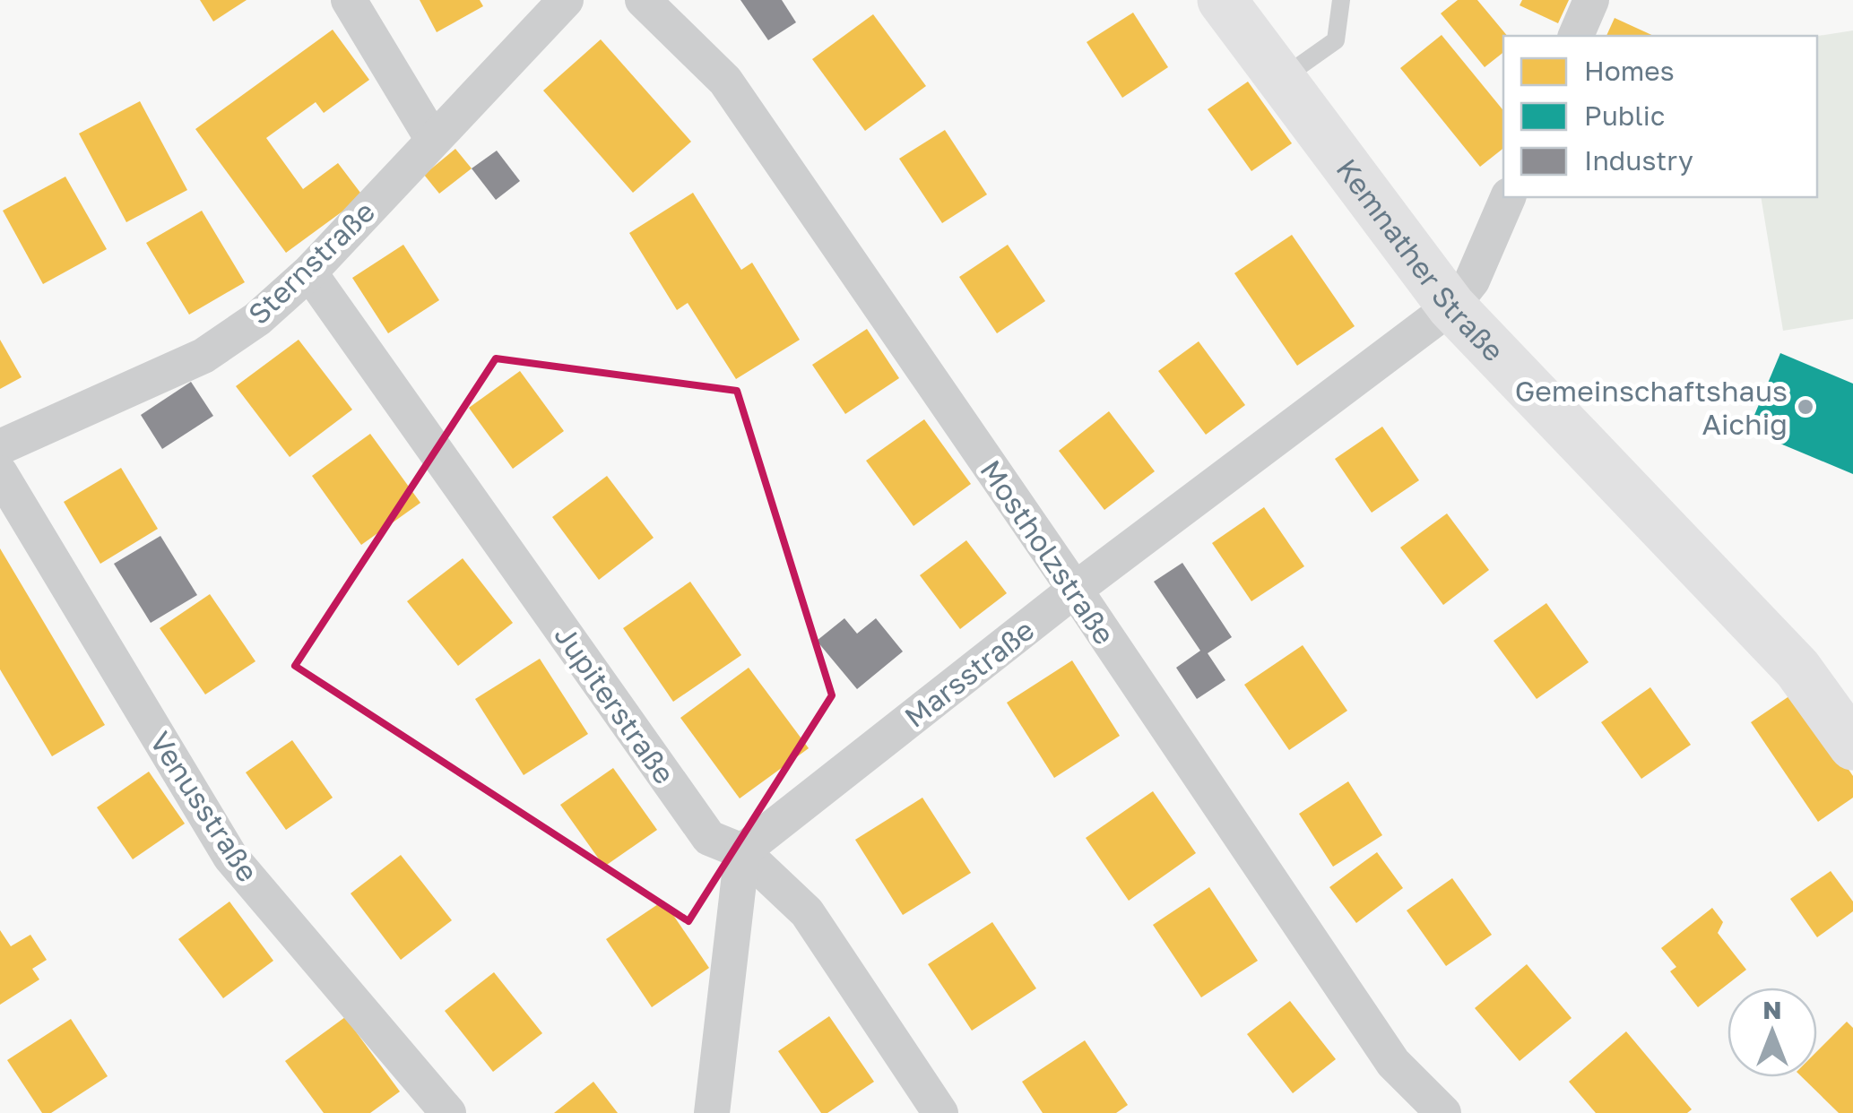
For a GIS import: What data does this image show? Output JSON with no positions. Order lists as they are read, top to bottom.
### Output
{
  "streets": {
    "main road": ["Kemnather Straße"],
    "street": [
      "Sternstraße",
      "Mostholzstraße",
      "Marsstraße",
      "Jupiterstraße",
      "Venusstraße"
    ]
  },
  "crossings": [
    ["Kemnather Straße", "Marsstraße"],
    ["Sternstraße", "Jupiterstraße"],
    ["Mostholzstraße", "Marsstraße"],
    ["Marsstraße", "Jupiterstraße"]
  ],
  "places": ["Gemeinschaftshaus Aichig"],
  "legend": ["Homes", "Public", "Industry"],
  "north": "top"
}
